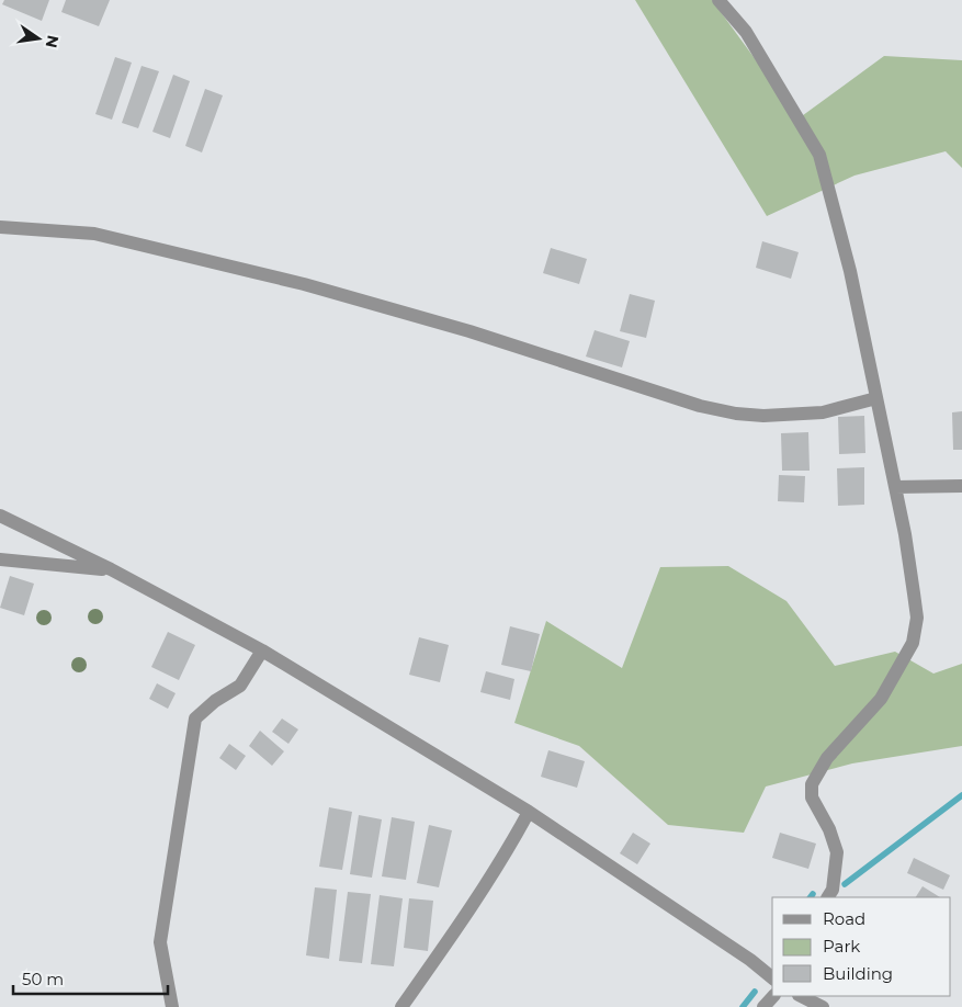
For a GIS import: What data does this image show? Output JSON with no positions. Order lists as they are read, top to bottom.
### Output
{
  "legend": ["Road", "Park", "Building"],
  "scale_bar": "50 m",
  "north": "right"
}
